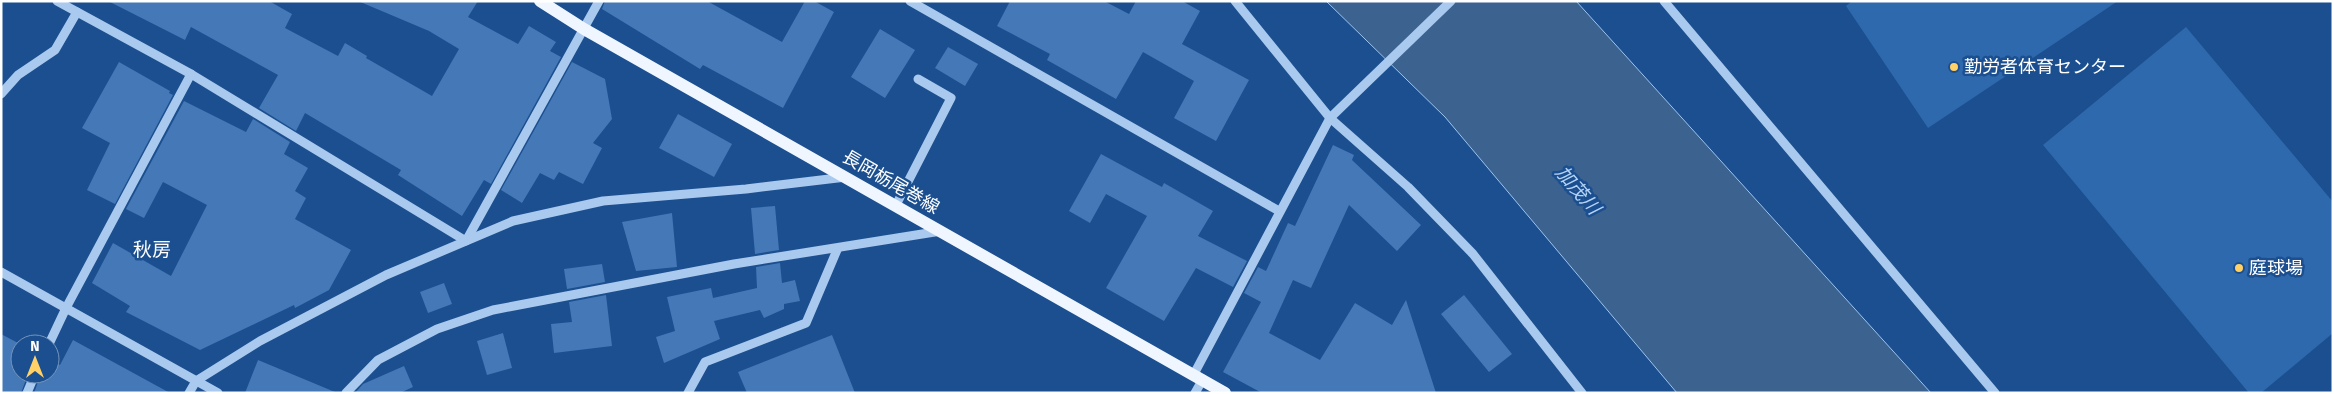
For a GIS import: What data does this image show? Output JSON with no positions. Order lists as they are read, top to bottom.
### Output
{
  "streets": {
    "main road": ["長岡栃尾巻線"]
  },
  "districts": ["秋房"],
  "water": ["加茂川"],
  "places": ["勤労者体育センター", "庭球場"],
  "north": "top"
}
